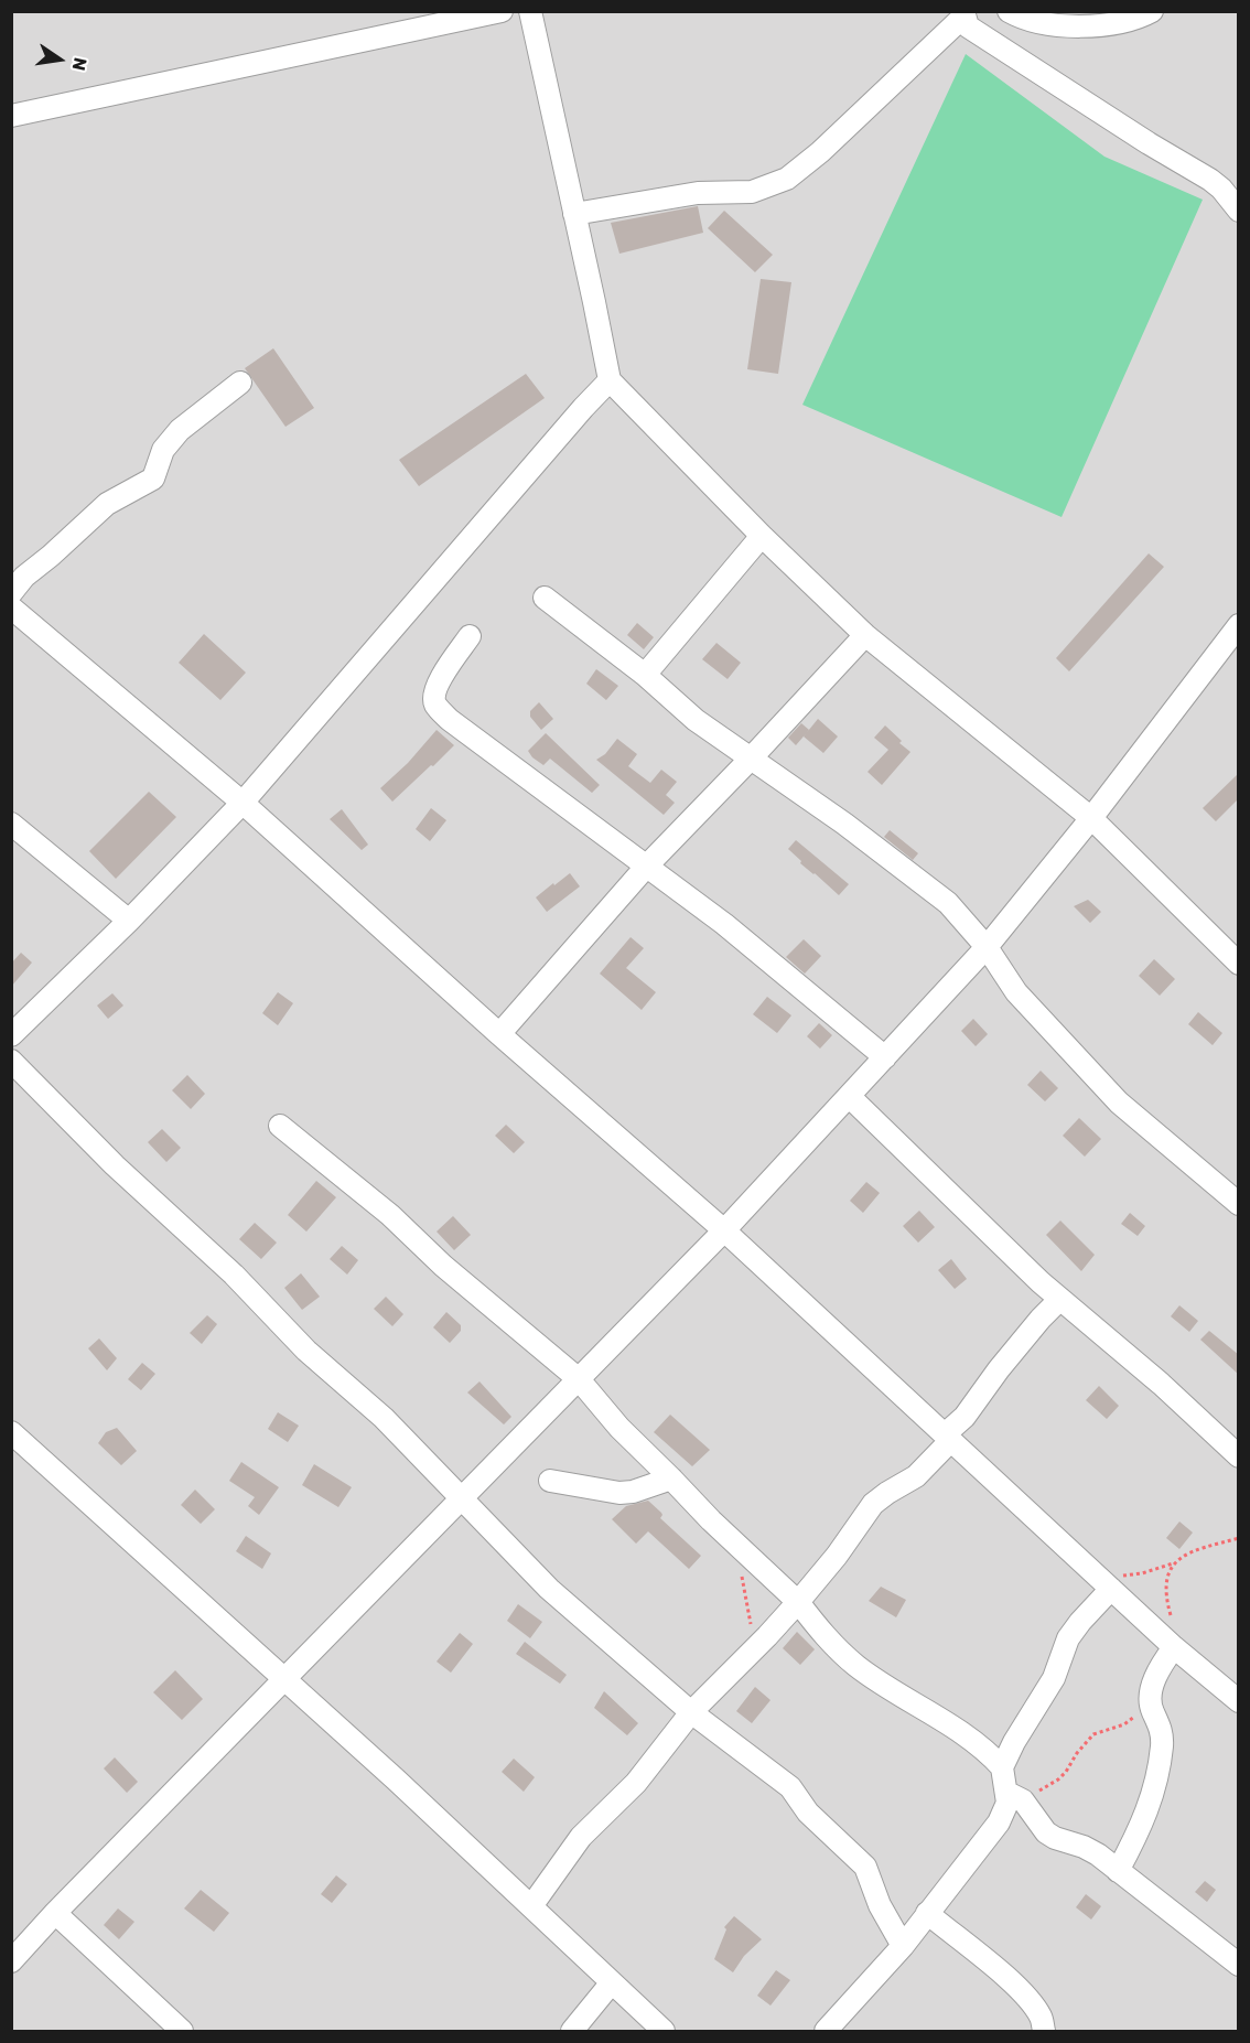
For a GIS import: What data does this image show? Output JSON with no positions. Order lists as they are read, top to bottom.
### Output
{
  "north": "right"
}
